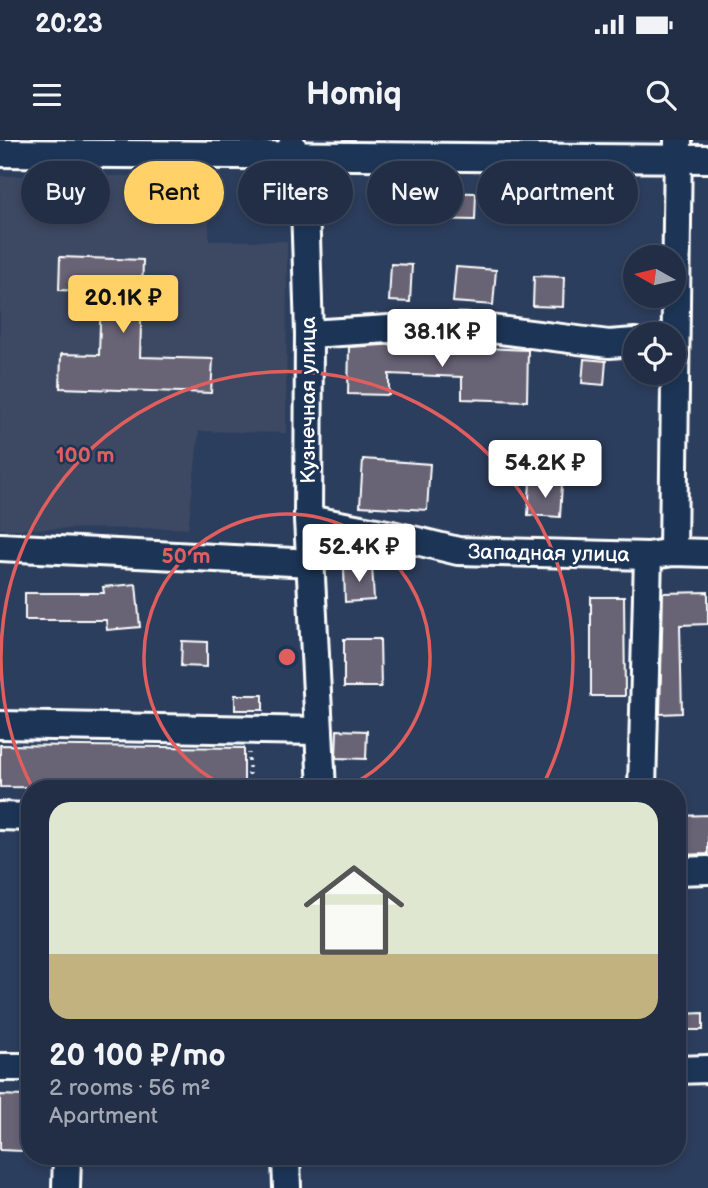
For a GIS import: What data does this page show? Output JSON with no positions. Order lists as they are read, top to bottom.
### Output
{
  "streets": {
    "street": ["Кузнечная улица", "Западная улица"]
  },
  "crossings": [
    ["Кузнечная улица", "Западная улица"]
  ],
  "north": "left",
  "page": {
    "status": "20:23",
    "header": "Homiq",
    "chip": [
      "Buy",
      "Rent",
      "Filters",
      "New",
      "Apartment"
    ],
    "price": [
      "20.1K ₽",
      "38.1K ₽",
      "54.2K ₽",
      "52.4K ₽"
    ],
    "list": [
      {
        "name": "20 100 ₽/mo",
        "note": "2 rooms · 56 m² · Apartment"
      }
    ]
  },
  "rings": ["100 m", "50 m"]
}
